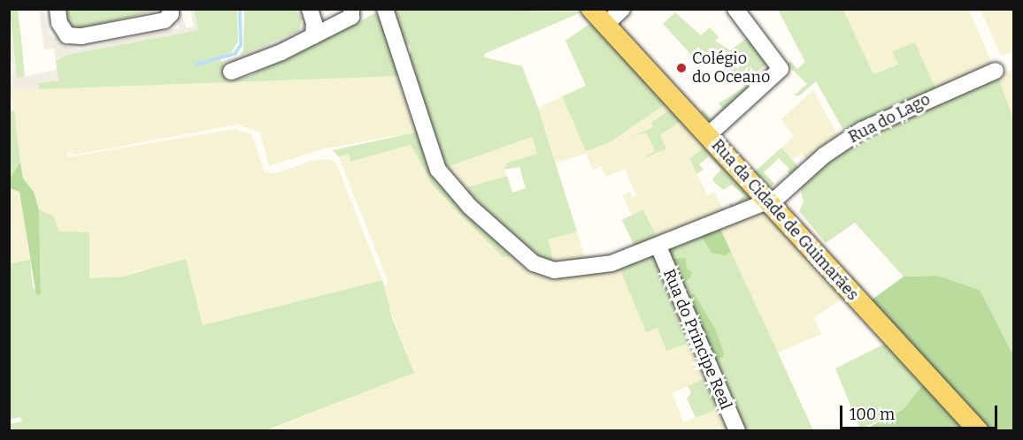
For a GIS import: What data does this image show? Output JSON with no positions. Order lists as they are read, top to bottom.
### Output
{
  "streets": {
    "main road": ["Rua da Cidade de Guimarães"],
    "street": ["Rua do Lago", "Rua do Princípe Real"]
  },
  "crossings": [
    ["Rua do Lago", "Rua da Cidade de Guimarães"],
    ["Rua do Lago", "Rua do Princípe Real"]
  ],
  "places": ["Colégio do Oceano"],
  "scale_bar": "100 m"
}
